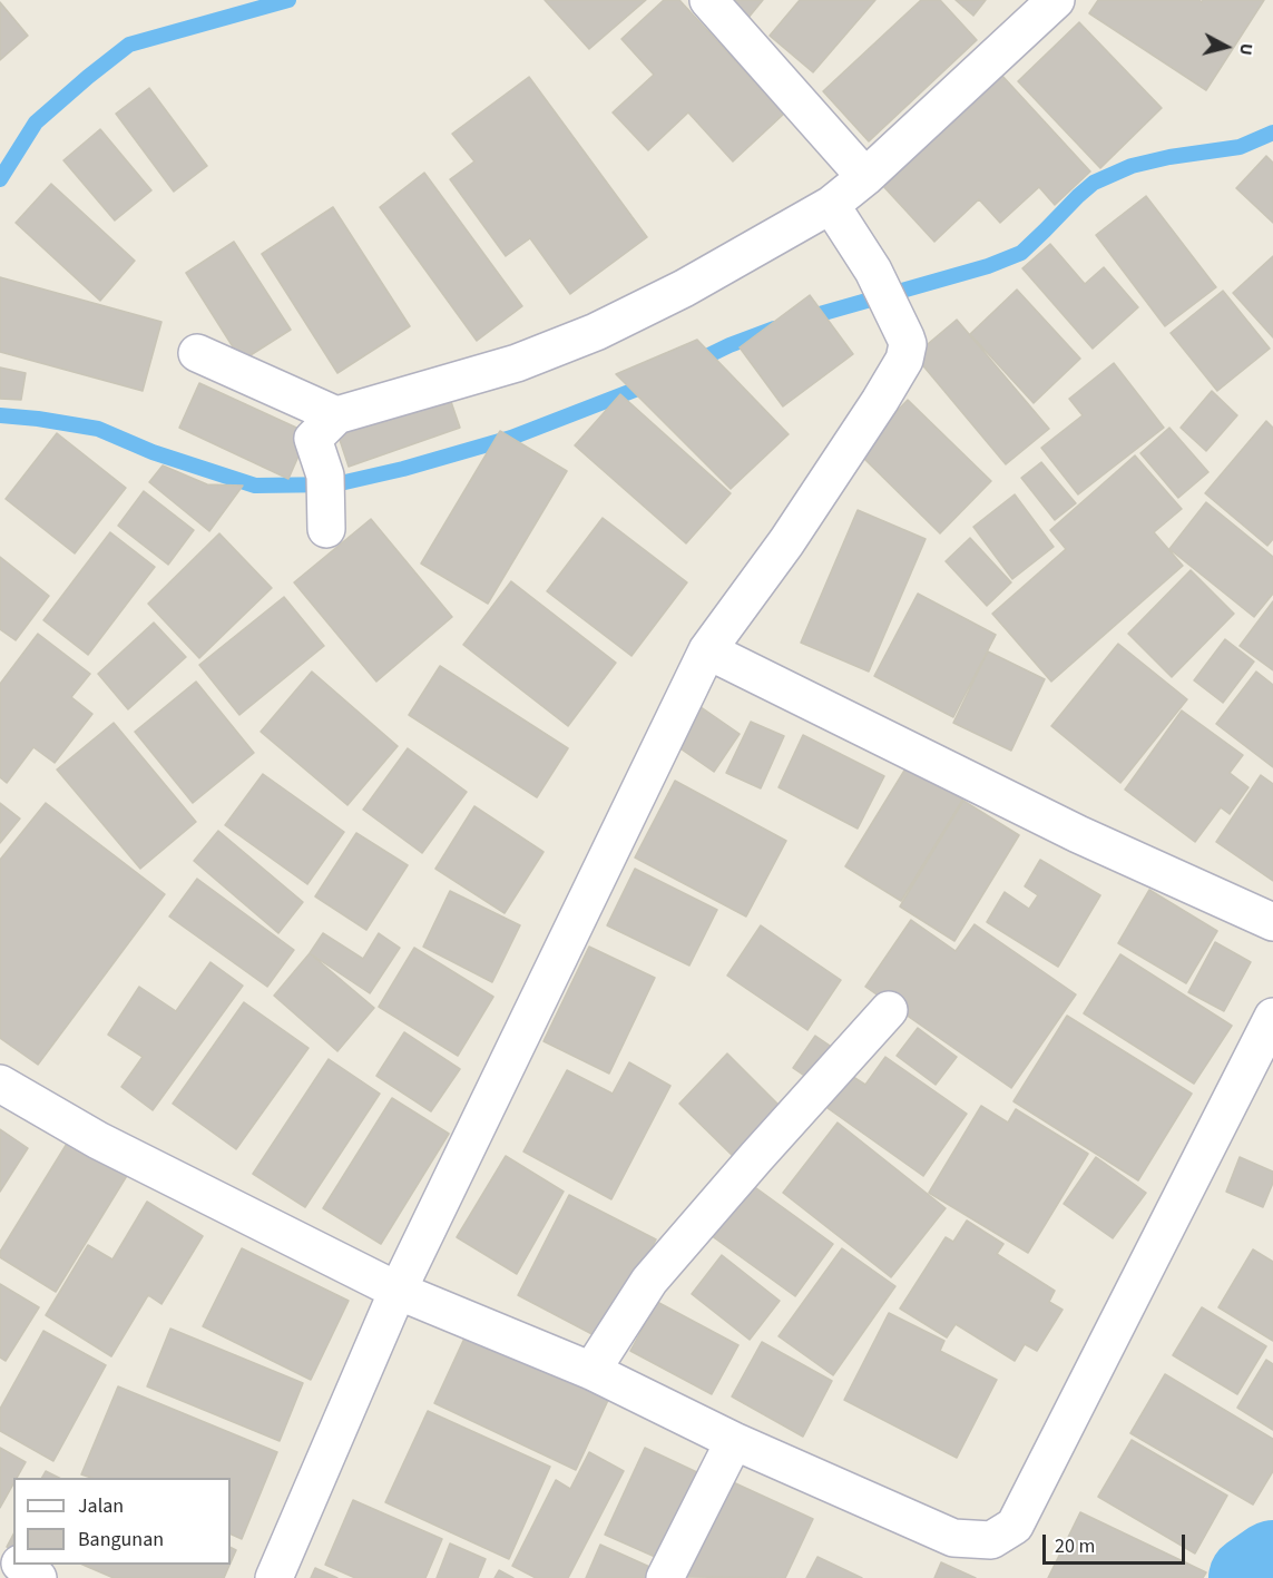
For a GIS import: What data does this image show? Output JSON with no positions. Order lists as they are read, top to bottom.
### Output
{
  "legend": ["Jalan", "Bangunan"],
  "scale_bar": "20 m",
  "north": "right"
}
